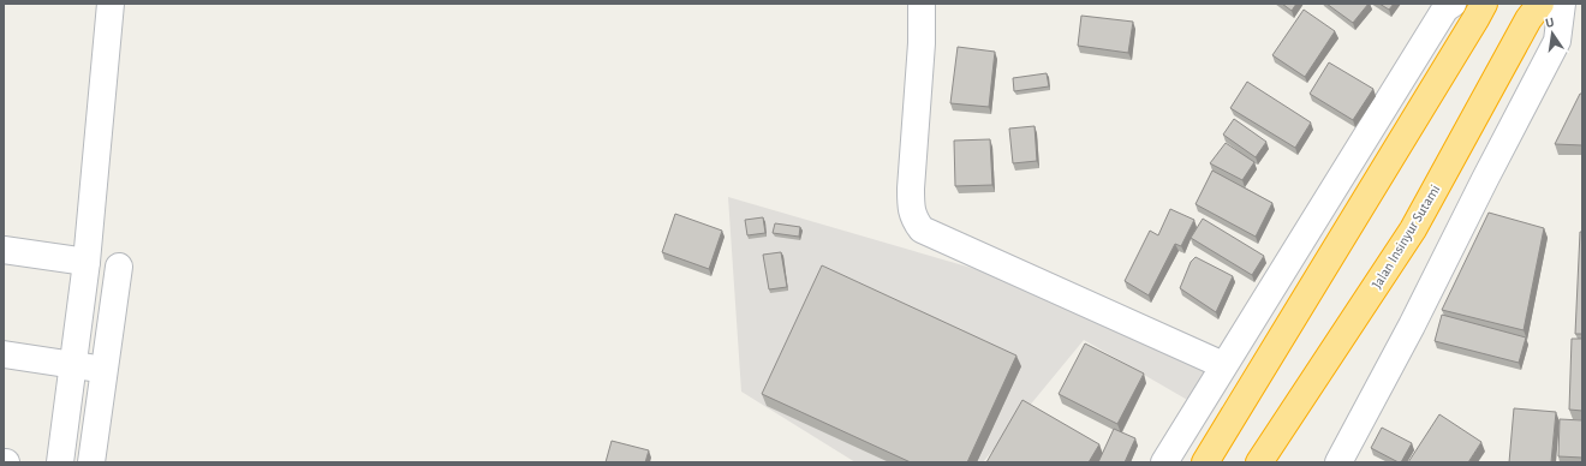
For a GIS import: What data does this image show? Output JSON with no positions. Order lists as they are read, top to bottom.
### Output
{
  "streets": {
    "highway": ["Jalan Insinyur Sutami"]
  },
  "north": "top"
}
